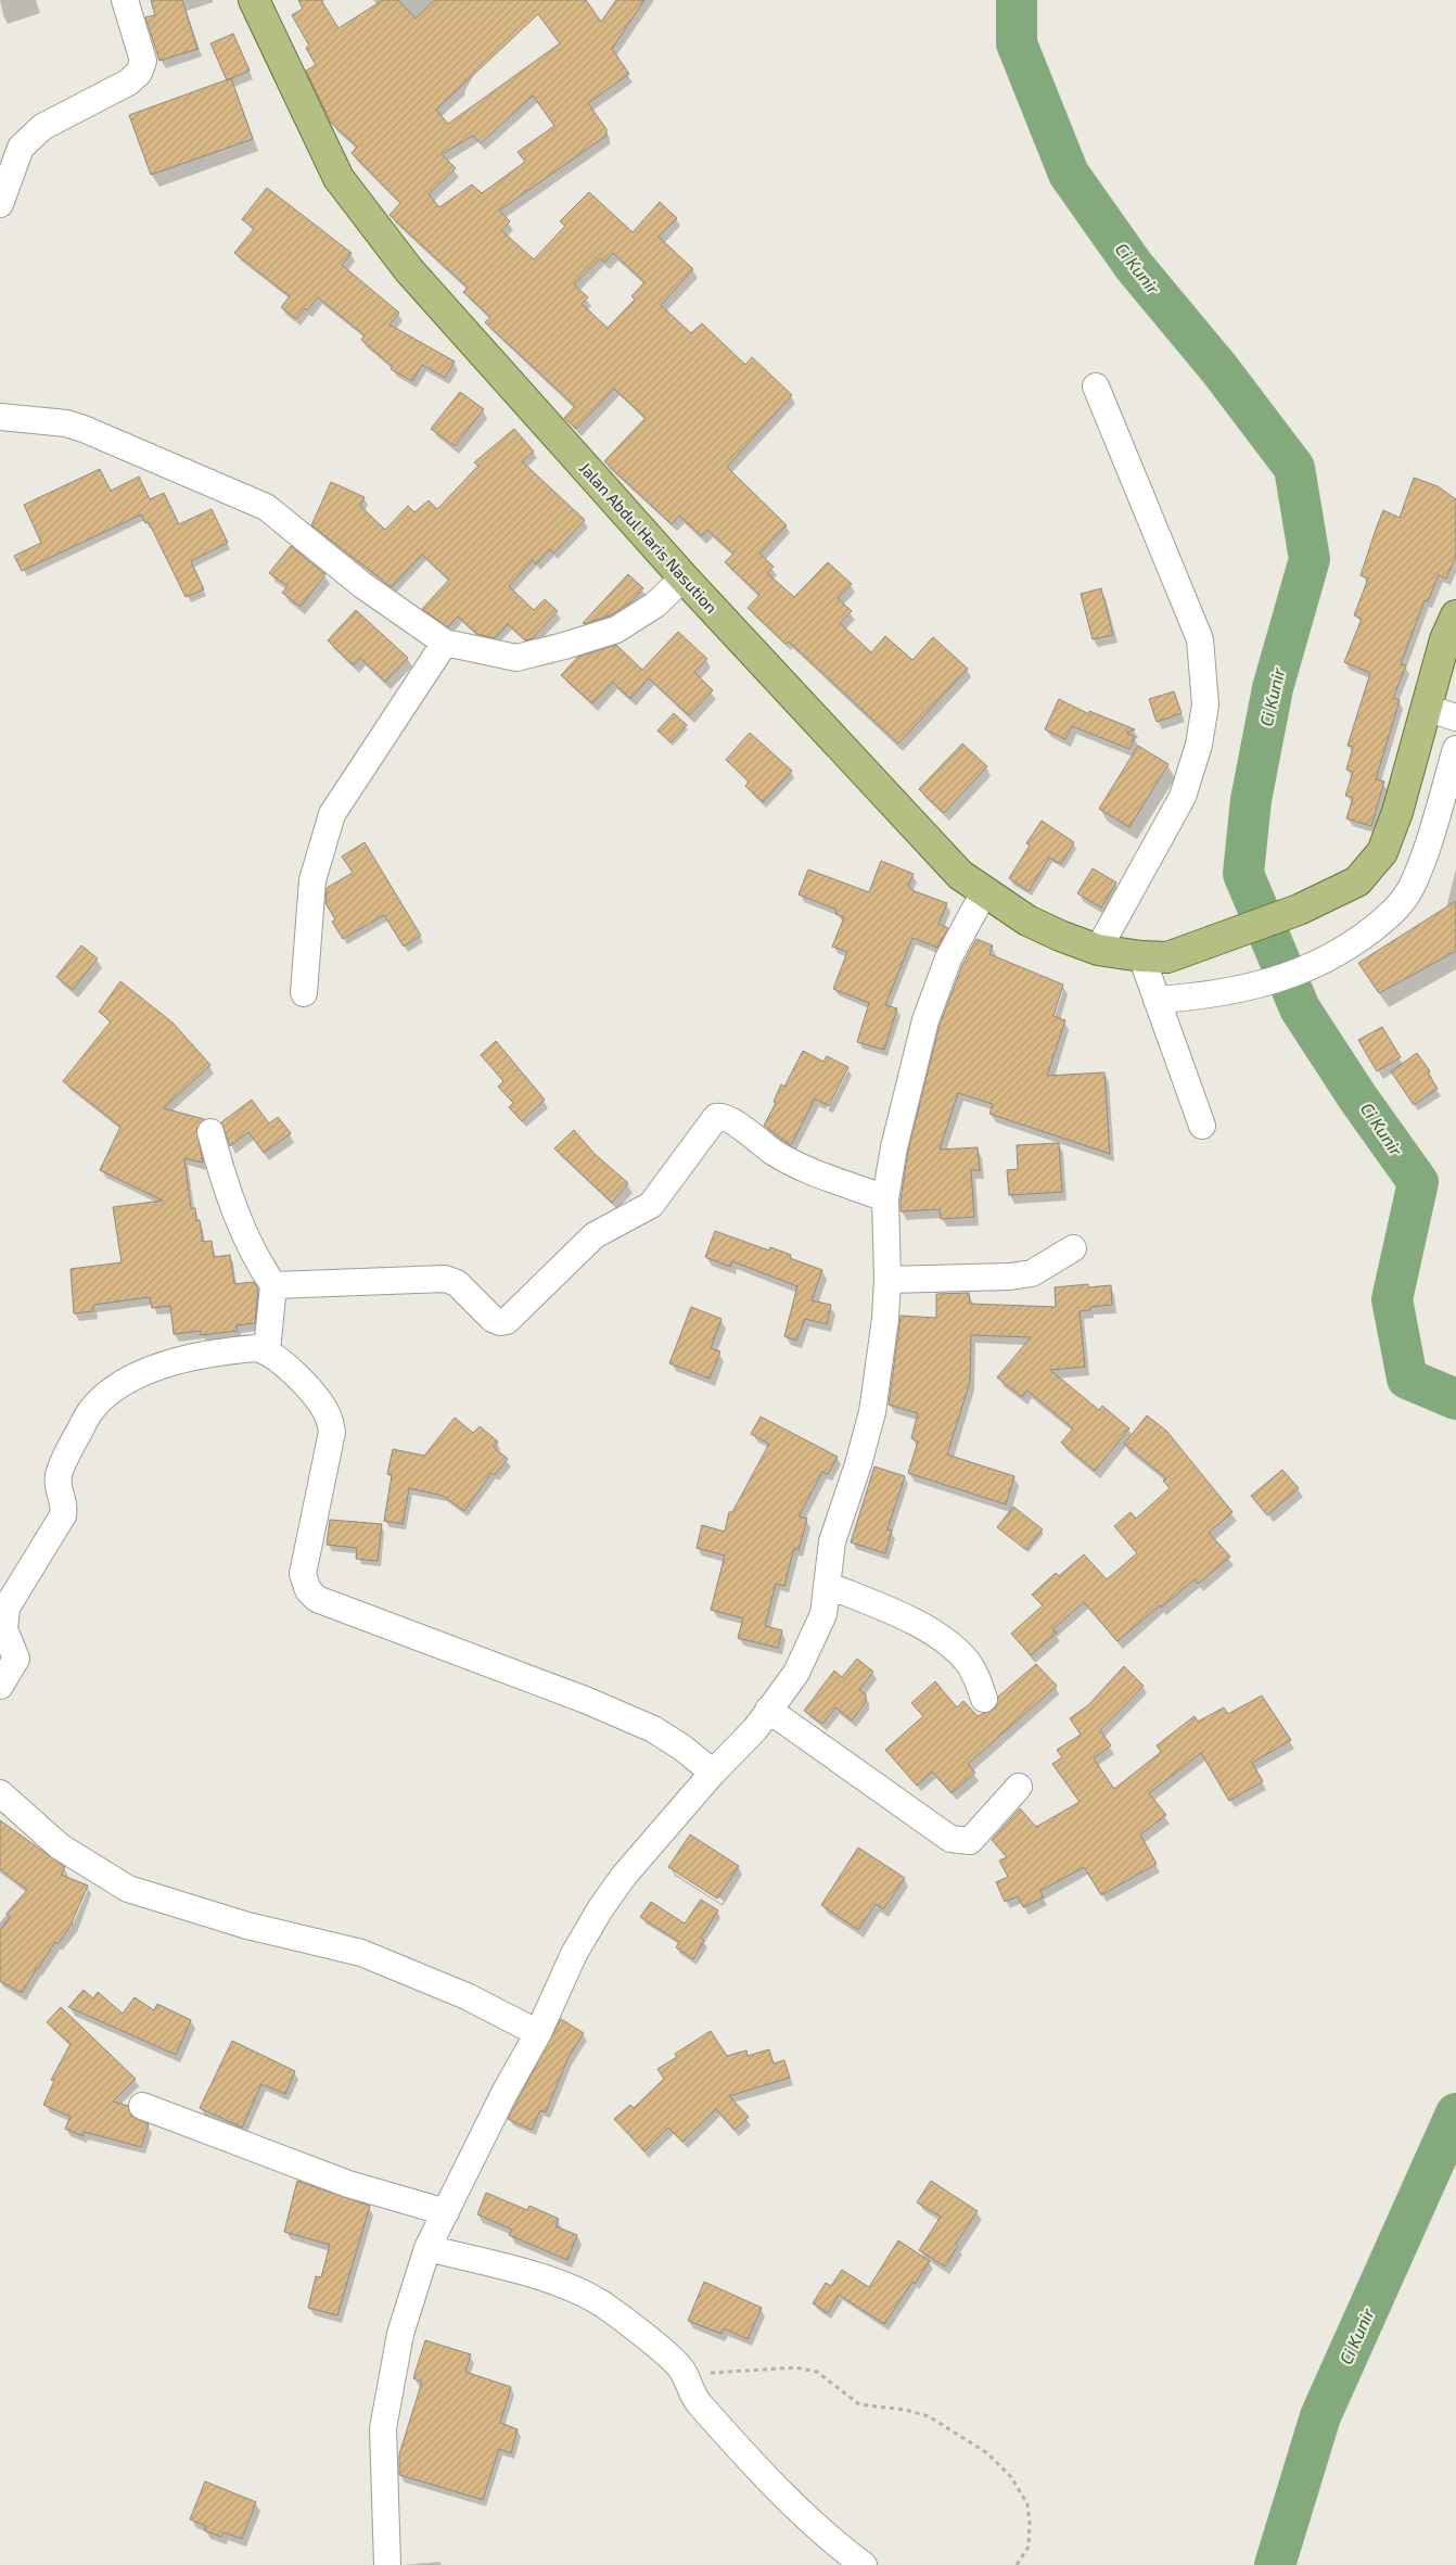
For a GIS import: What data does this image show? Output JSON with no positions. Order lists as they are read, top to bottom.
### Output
{
  "streets": {
    "main road": ["Jalan Abdul Haris Nasution"]
  },
  "water": ["Ci Kunir"]
}
